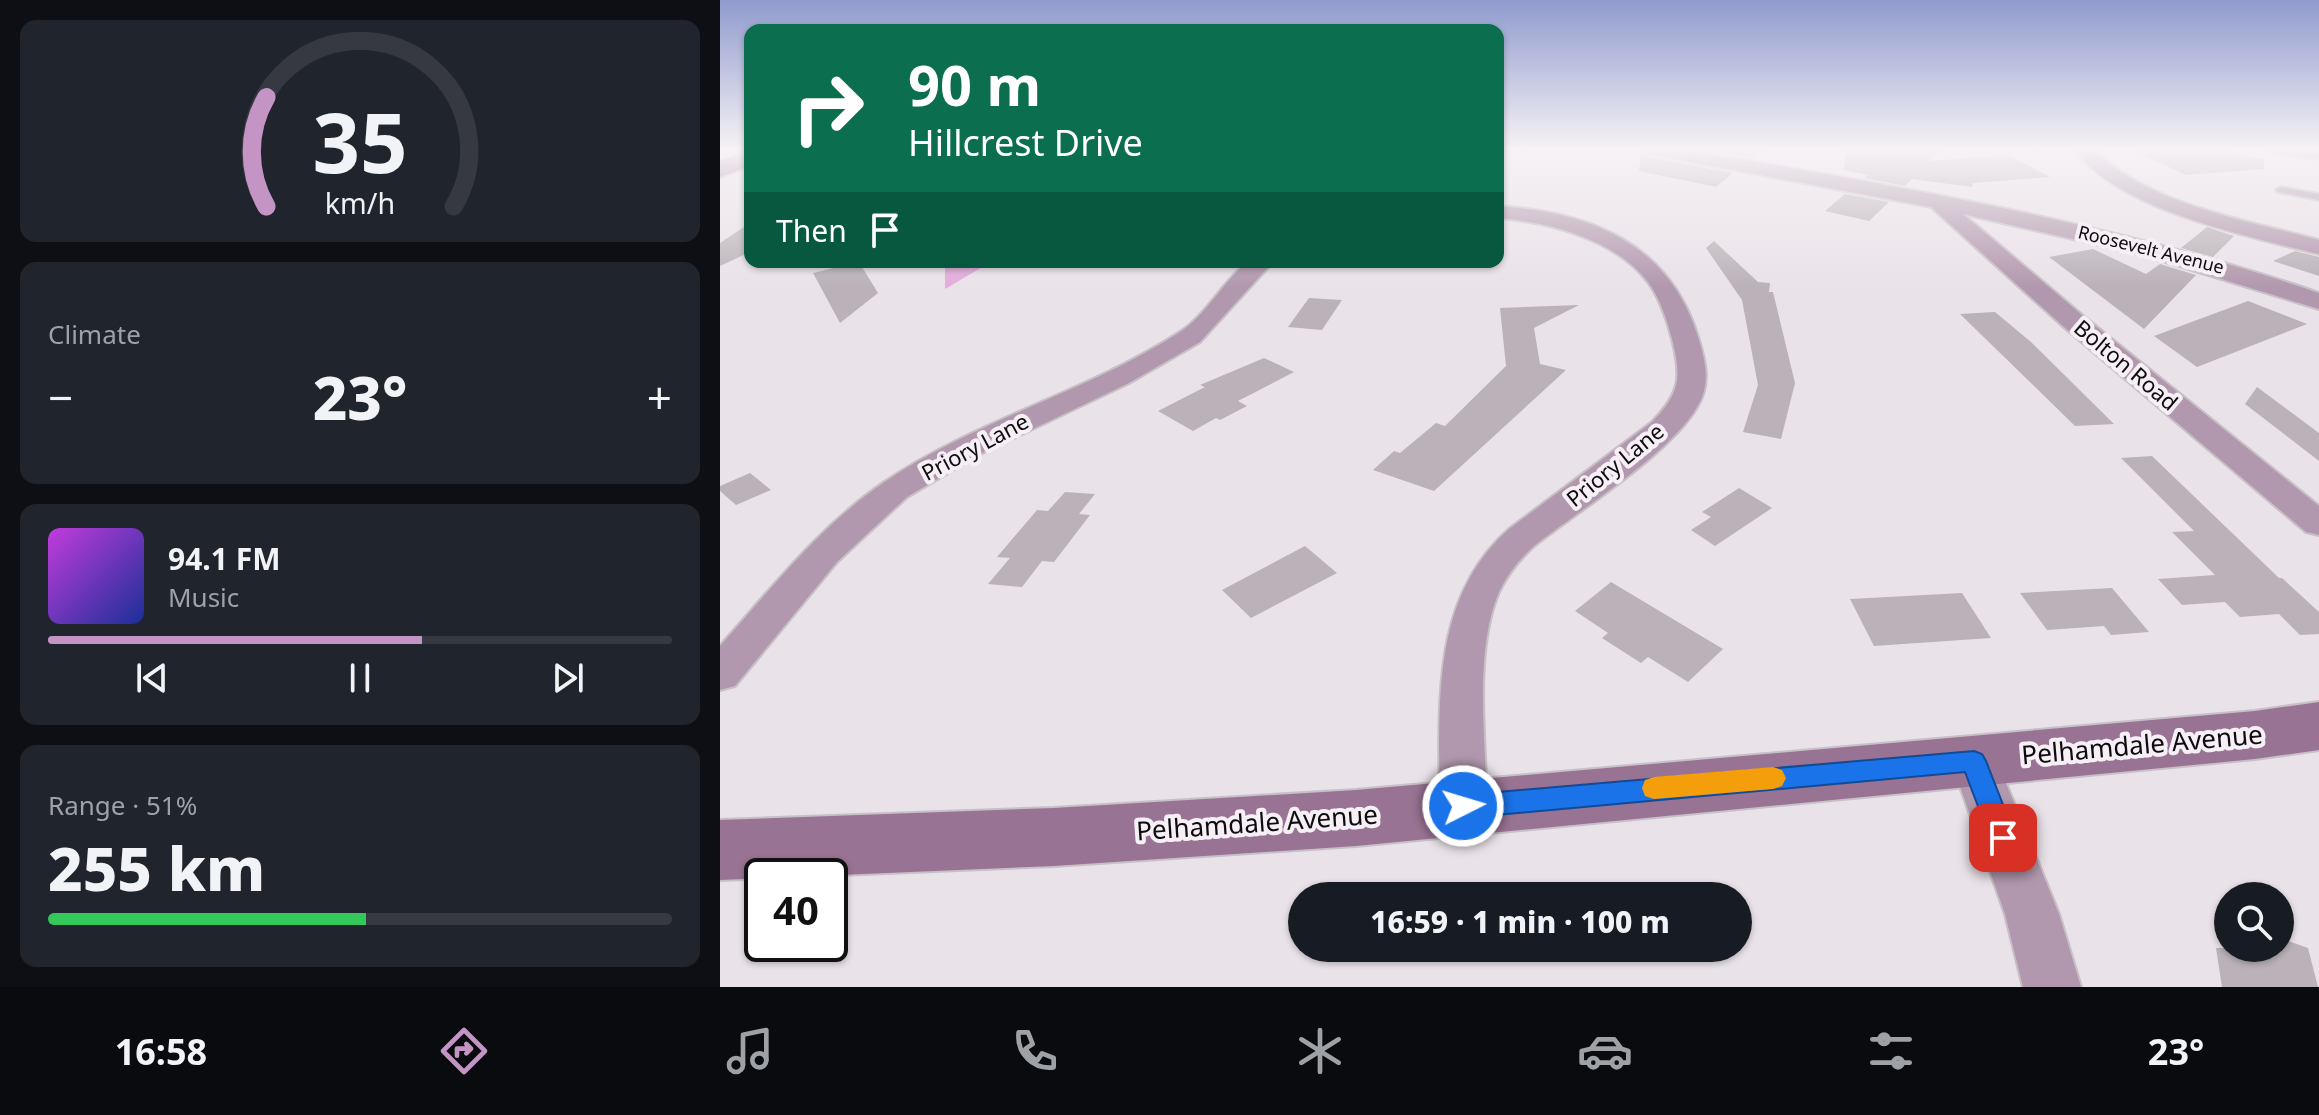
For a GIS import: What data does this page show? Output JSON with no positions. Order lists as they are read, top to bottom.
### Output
{
  "streets": {
    "street": [
      "Roosevelt Avenue",
      "Bolton Road",
      "Priory Lane",
      "Pelhamdale Avenue"
    ]
  },
  "crossings": [
    ["Roosevelt Avenue", "Bolton Road"],
    ["Priory Lane", "Pelhamdale Avenue"]
  ],
  "page": {
    "turn": ["90 m", "Hillcrest Drive"],
    "then": "Then",
    "tile": [
      "Climate",
      ["Range · 51%", "255 km"]
    ],
    "heat": ["−", "23°", "+"],
    "song": ["94.1 FM", "Music"],
    "limit": "40",
    "trip": "16:59 · 1 min · 100 m",
    "tabs": ["16:58", "23°"],
    "gauge": ["35", "km/h"]
  }
}
